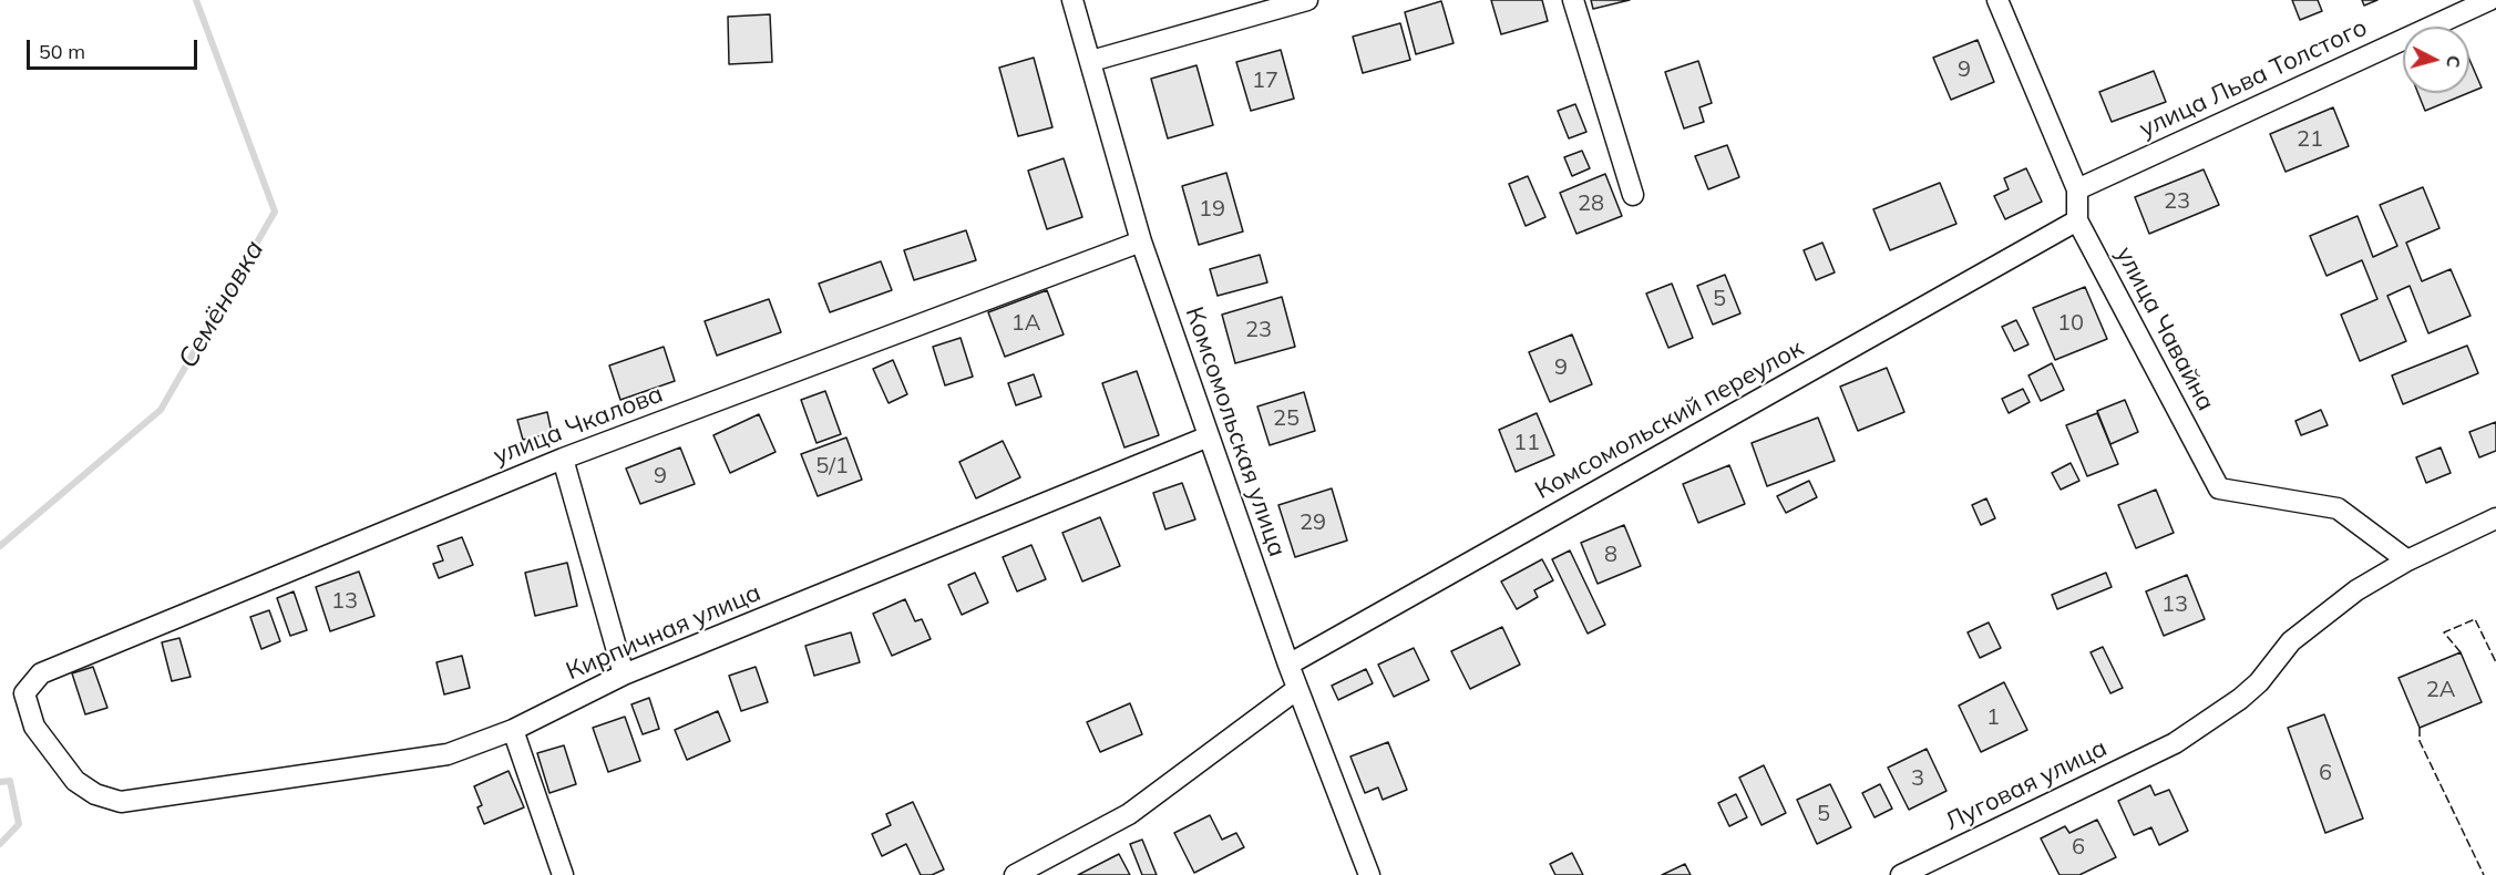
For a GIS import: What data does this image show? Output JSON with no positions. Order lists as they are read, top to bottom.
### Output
{
  "streets": {
    "street": [
      "улица Льва Толстого",
      "улица Чавайна",
      "Комсомольский переулок",
      "улица Чкалова",
      "Комсомольская улица",
      "Кирпичная улица",
      "Луговая улица"
    ]
  },
  "crossings": [
    ["улица Льва Толстого", "улица Чавайна"],
    ["улица Чавайна", "Комсомольский переулок"],
    ["улица Чавайна", "Луговая улица"],
    ["Комсомольский переулок", "Комсомольская улица"],
    ["улица Чкалова", "Комсомольская улица"],
    ["улица Чкалова", "Кирпичная улица"],
    ["Комсомольская улица", "Кирпичная улица"]
  ],
  "water": ["Семёновка"],
  "house_numbers": [
    "9",
    "17",
    "21",
    "23",
    "28",
    "19",
    "5",
    "1А",
    "10",
    "23",
    "9",
    "25",
    "11",
    "5/1",
    "9",
    "29",
    "8",
    "13",
    "13",
    "2А",
    "1",
    "6",
    "3",
    "5",
    "6"
  ],
  "scale_bar": "50 m",
  "north": "right"
}
